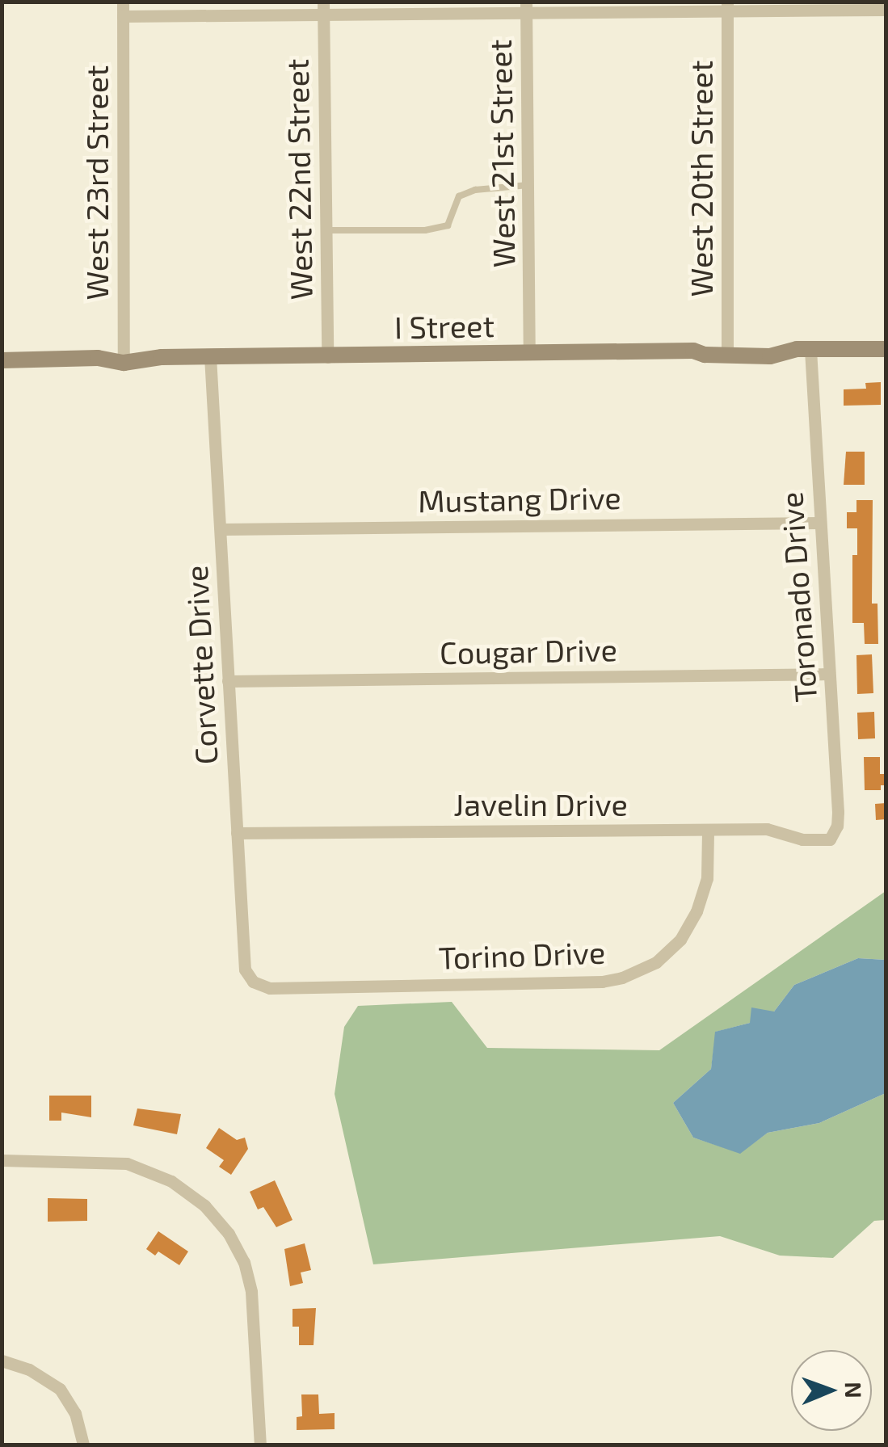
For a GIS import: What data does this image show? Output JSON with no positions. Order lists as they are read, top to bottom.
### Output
{
  "streets": {
    "street": [
      "West 21st Street",
      "West 20th Street",
      "West 22nd Street",
      "West 23rd Street",
      "I Street",
      "Mustang Drive",
      "Toronado Drive",
      "Cougar Drive",
      "Corvette Drive",
      "Javelin Drive",
      "Torino Drive"
    ]
  },
  "crossings": [
    ["West 21st Street", "I Street"],
    ["West 20th Street", "I Street"],
    ["West 22nd Street", "I Street"],
    ["West 23rd Street", "I Street"],
    ["I Street", "Toronado Drive"],
    ["I Street", "Corvette Drive"],
    ["Mustang Drive", "Toronado Drive"],
    ["Mustang Drive", "Corvette Drive"],
    ["Toronado Drive", "Cougar Drive"],
    ["Toronado Drive", "Javelin Drive"],
    ["Cougar Drive", "Corvette Drive"],
    ["Corvette Drive", "Javelin Drive"],
    ["Corvette Drive", "Torino Drive"],
    ["Javelin Drive", "Torino Drive"]
  ],
  "north": "right"
}
